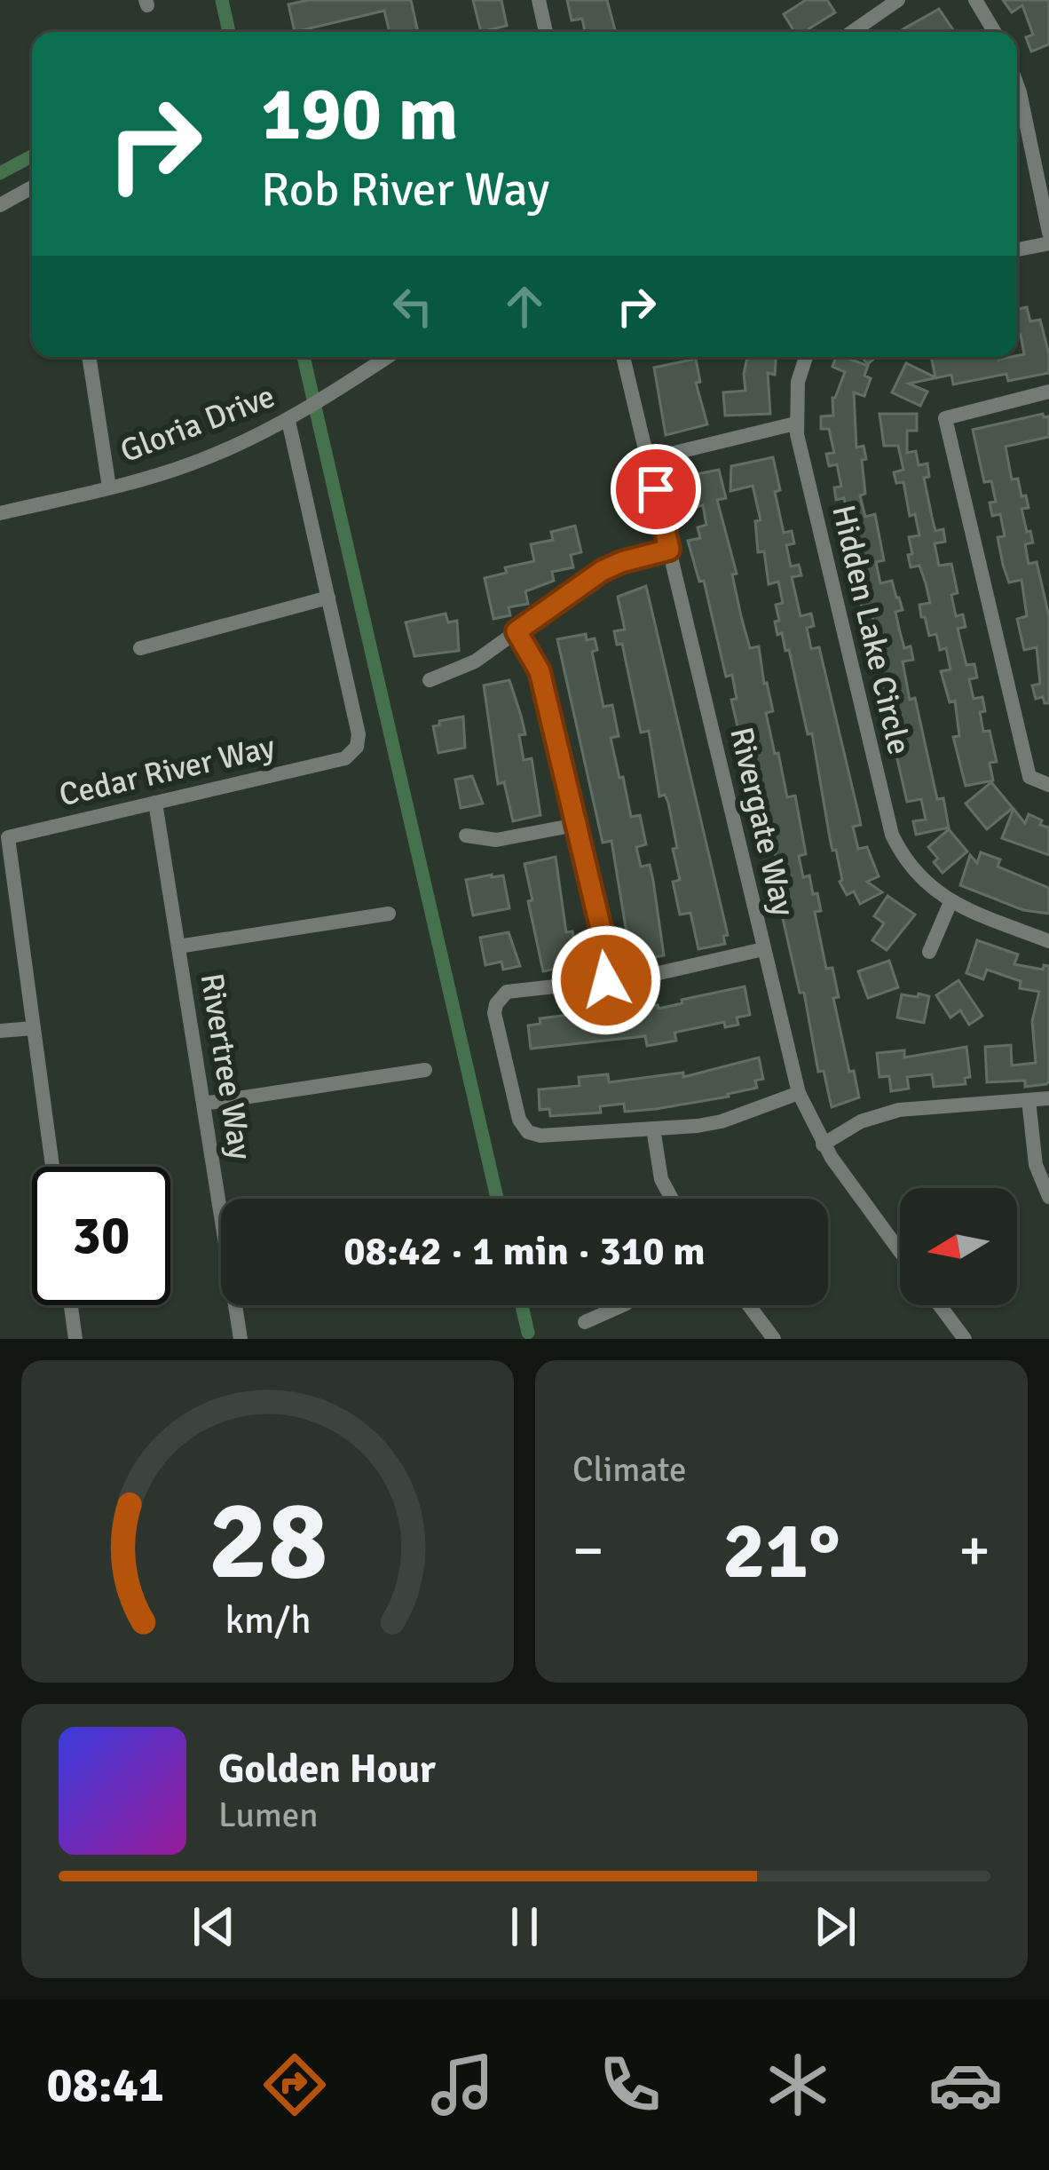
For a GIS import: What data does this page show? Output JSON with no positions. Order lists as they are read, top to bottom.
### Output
{
  "streets": {
    "street": [
      "Gloria Drive",
      "Hidden Lake Circle",
      "Cedar River Way",
      "Rivergate Way",
      "Rivertree Way"
    ]
  },
  "crossings": [
    ["Gloria Drive", "Cedar River Way"],
    ["Cedar River Way", "Rivertree Way"]
  ],
  "north": "left",
  "page": {
    "turn": ["190 m", "Rob River Way"],
    "limit": "30",
    "trip": "08:42 · 1 min · 310 m",
    "tile": "Climate",
    "heat": ["−", "21°", "+"],
    "song": ["Golden Hour", "Lumen"],
    "tabs": "08:41",
    "gauge": ["28", "km/h"]
  }
}
